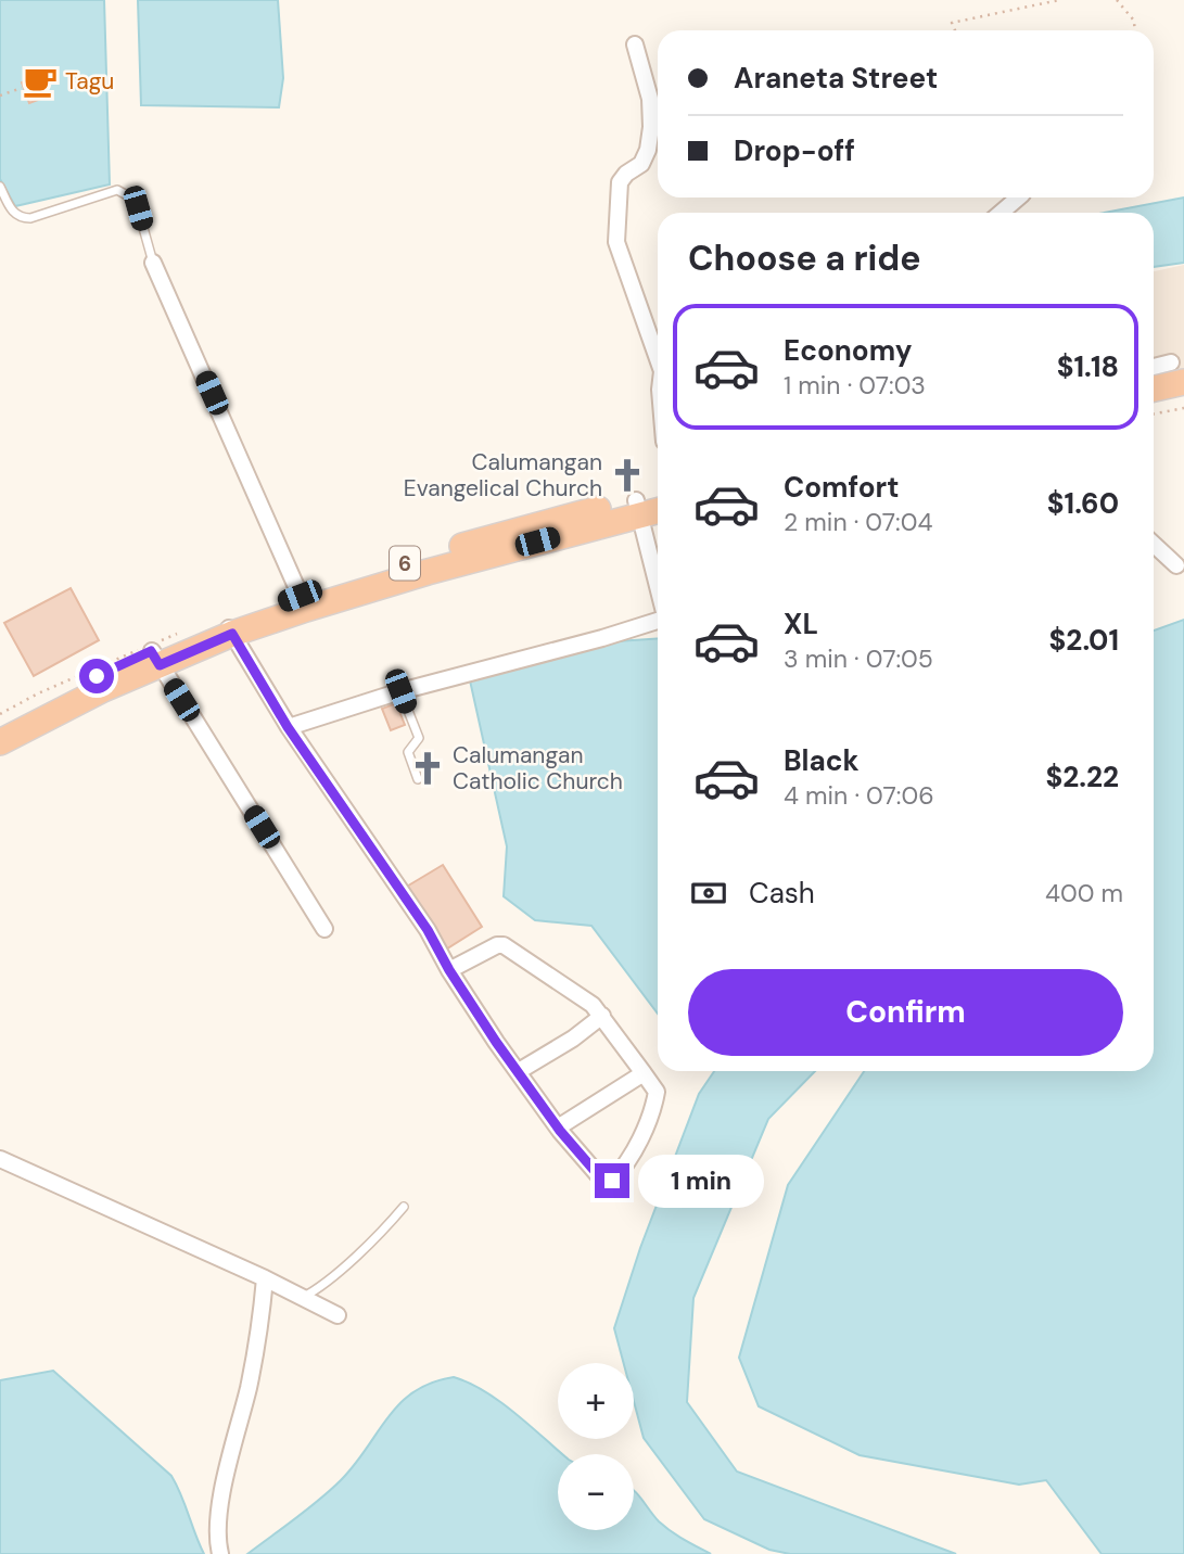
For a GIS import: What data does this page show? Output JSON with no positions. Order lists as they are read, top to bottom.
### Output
{
  "places": {
    "cafe": ["Tagu"],
    "church": ["Calumangan Evangelical Church", "Calumangan Catholic Church"]
  },
  "page": {
    "banner": ["Araneta Street", "Drop-off"],
    "heading": "Choose a ride",
    "list": [
      {
        "name": "Economy",
        "note": "1 min · 07:03",
        "value": "$1.18"
      },
      {
        "name": "Comfort",
        "note": "2 min · 07:04",
        "value": "$1.60"
      },
      {
        "name": "XL",
        "note": "3 min · 07:05",
        "value": "$2.01"
      },
      {
        "name": "Black",
        "note": "4 min · 07:06",
        "value": "$2.22"
      }
    ],
    "pay": ["Cash", "400 m"],
    "buttons": "Confirm",
    "bubble": "1 min",
    "map_buttons": ["+", "−"]
  }
}
